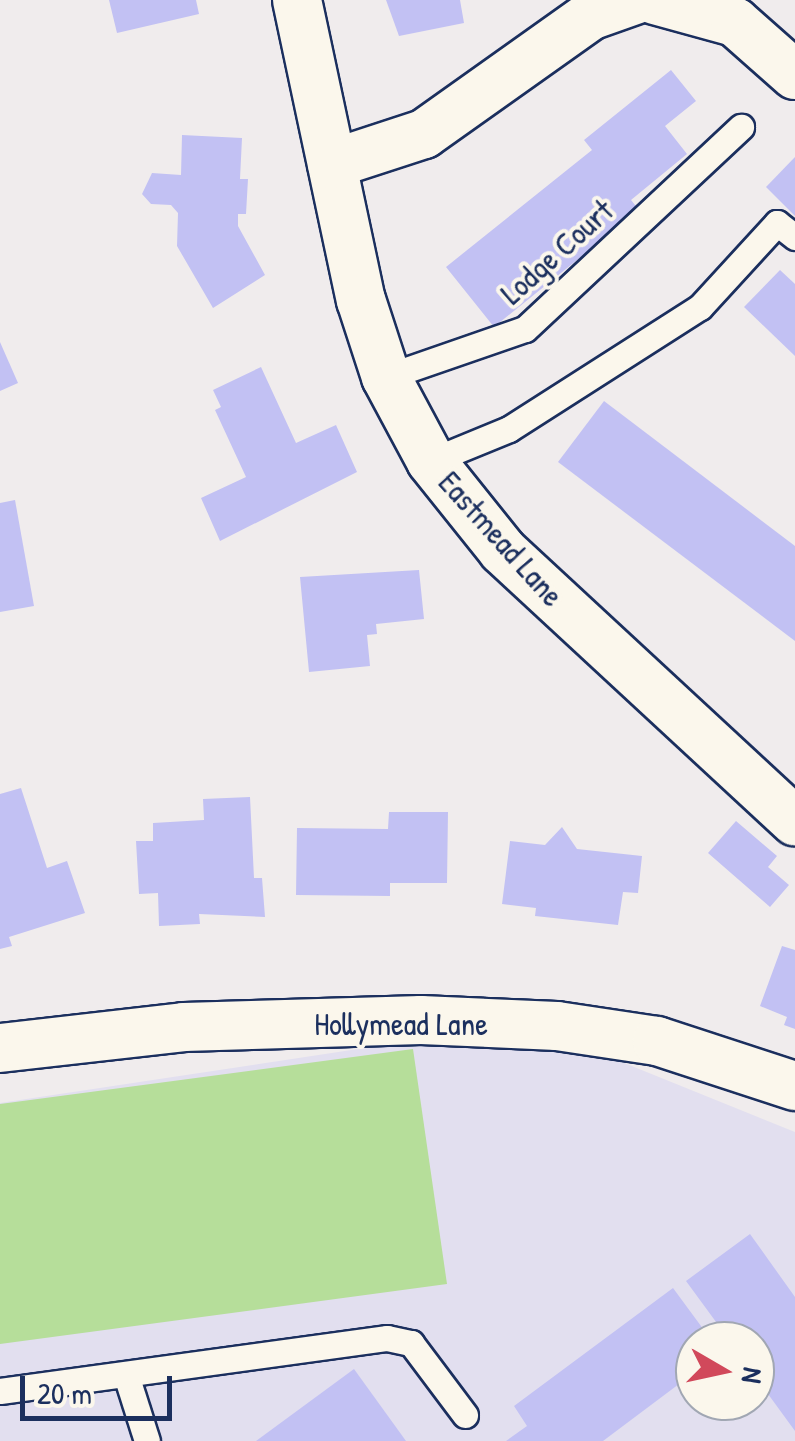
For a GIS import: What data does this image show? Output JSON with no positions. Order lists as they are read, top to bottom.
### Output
{
  "streets": {
    "street": ["Eastmead Lane", "Hollymead Lane"],
    "lane": ["Lodge Court"]
  },
  "crossings": [
    ["Lodge Court", "Eastmead Lane"]
  ],
  "scale_bar": "20 m",
  "north": "right"
}
